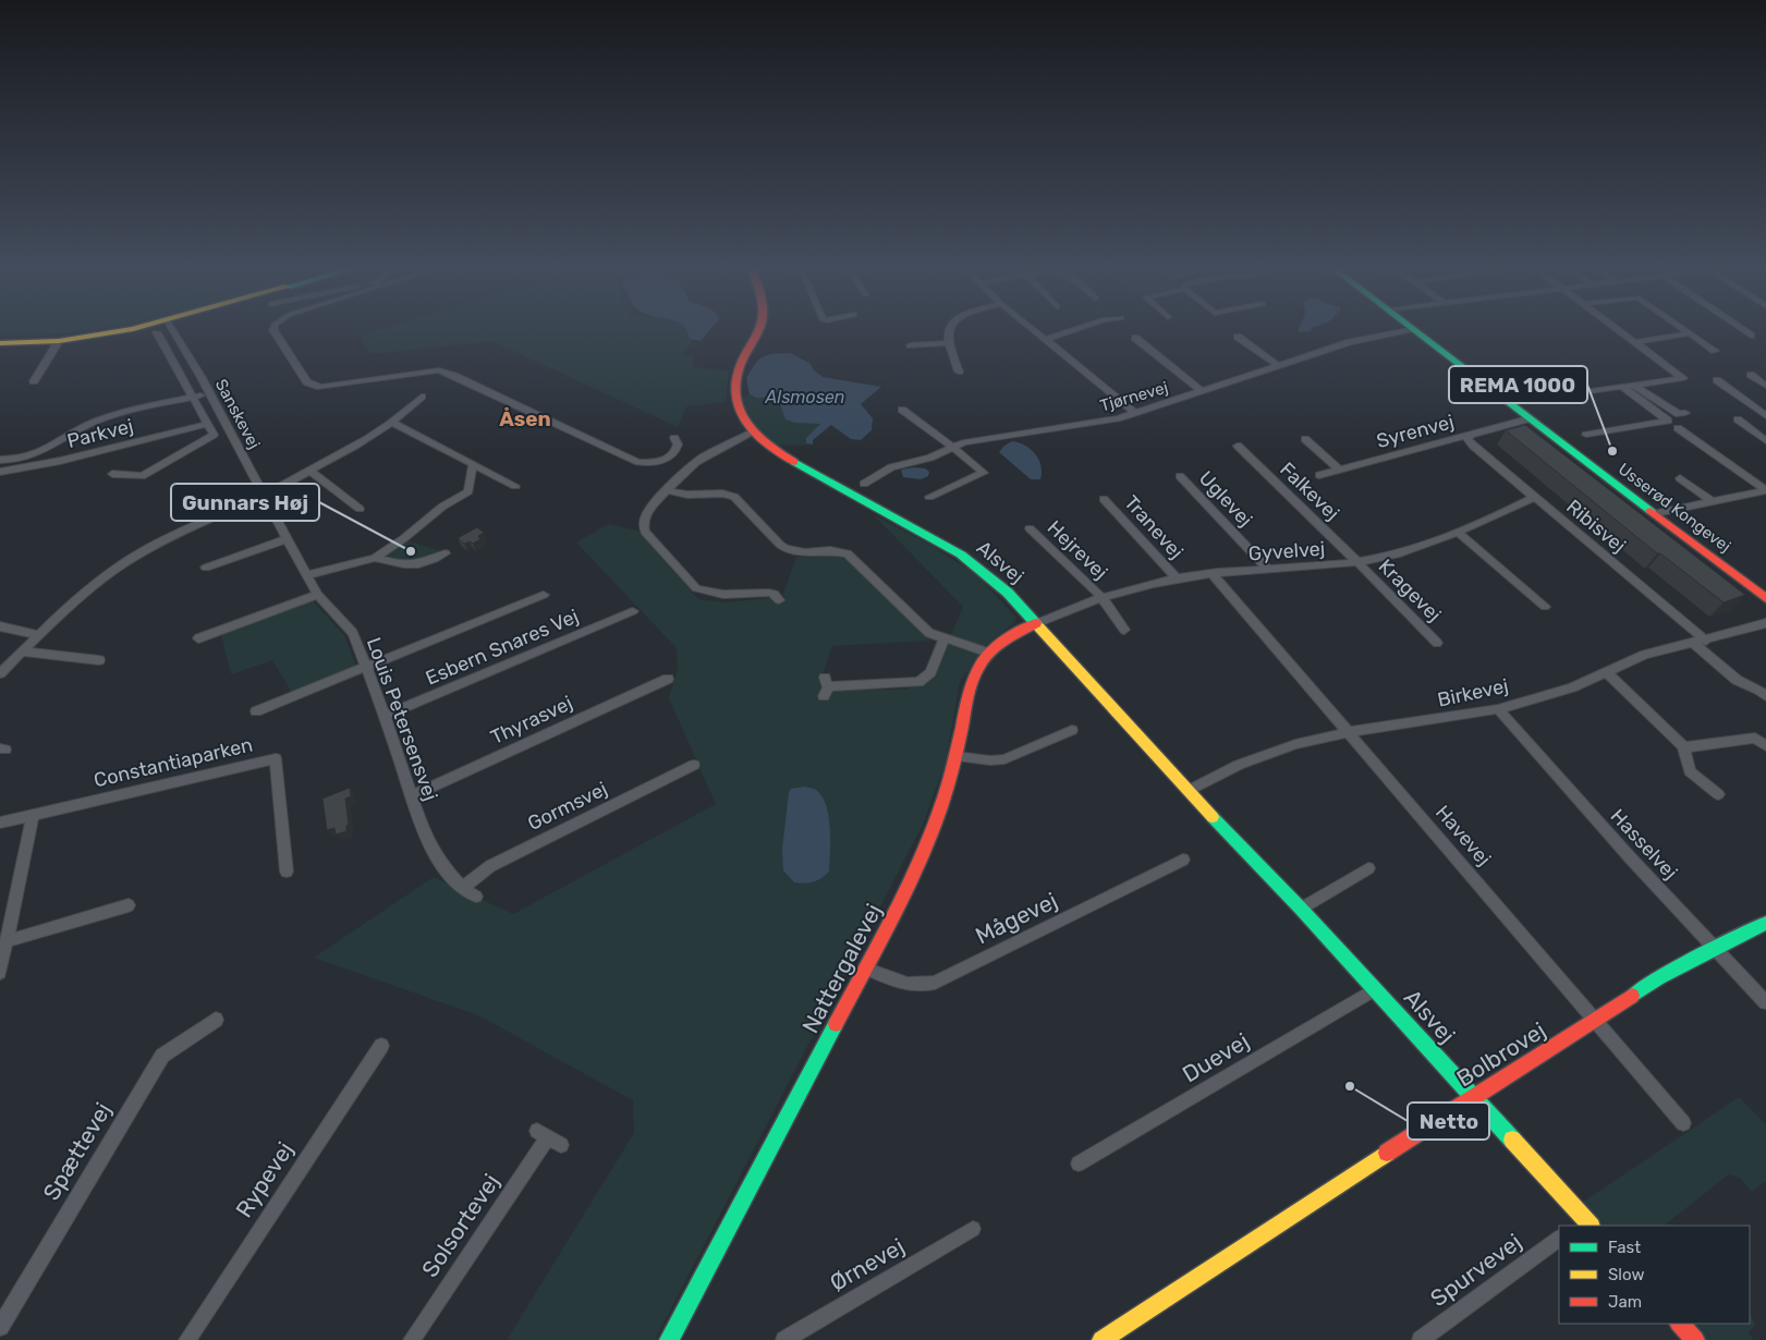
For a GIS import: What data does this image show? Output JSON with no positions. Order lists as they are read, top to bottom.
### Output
{
  "streets": {
    "street": [
      "Tjørnevej",
      "Sanskevej",
      "Syrenvej",
      "Parkvej",
      "Falkevej",
      "Uglevej",
      "Usserød Kongevej",
      "Ribisvej",
      "Tranevej",
      "Hejrevej",
      "Gyvelvej",
      "Alsvej",
      "Kragevej",
      "Esbern Snares Vej",
      "Birkevej",
      "Louis Petersensvej",
      "Thyrasvej",
      "Constantiaparken",
      "Gormsvej",
      "Havevej",
      "Hasselvej",
      "Mågevej",
      "Nattergalevej",
      "Bolbrovej",
      "Duevej",
      "Spættevej",
      "Rypevej",
      "Solsortevej",
      "Ørnevej",
      "Spurvevej"
    ]
  },
  "crossings": [
    ["Tjørnevej", "Usserød Kongevej"],
    ["Sanskevej", "Louis Petersensvej"],
    ["Syrenvej", "Usserød Kongevej"],
    ["Syrenvej", "Ribisvej"],
    ["Falkevej", "Gyvelvej"],
    ["Falkevej", "Kragevej"],
    ["Uglevej", "Gyvelvej"],
    ["Ribisvej", "Gyvelvej"],
    ["Ribisvej", "Birkevej"],
    ["Tranevej", "Gyvelvej"],
    ["Hejrevej", "Gyvelvej"],
    ["Gyvelvej", "Alsvej"],
    ["Gyvelvej", "Kragevej"],
    ["Gyvelvej", "Havevej"],
    ["Gyvelvej", "Nattergalevej"],
    ["Alsvej", "Birkevej"],
    ["Alsvej", "Nattergalevej"],
    ["Alsvej", "Bolbrovej"],
    ["Alsvej", "Duevej"],
    ["Esbern Snares Vej", "Louis Petersensvej"],
    ["Birkevej", "Havevej"],
    ["Birkevej", "Hasselvej"],
    ["Louis Petersensvej", "Thyrasvej"],
    ["Louis Petersensvej", "Gormsvej"],
    ["Havevej", "Bolbrovej"],
    ["Hasselvej", "Bolbrovej"],
    ["Mågevej", "Nattergalevej"]
  ],
  "districts": ["Åsen"],
  "water": ["Alsmosen"],
  "places": ["REMA 1000", "Gunnars Høj", "Netto"],
  "legend": ["Fast", "Slow", "Jam"]
}
